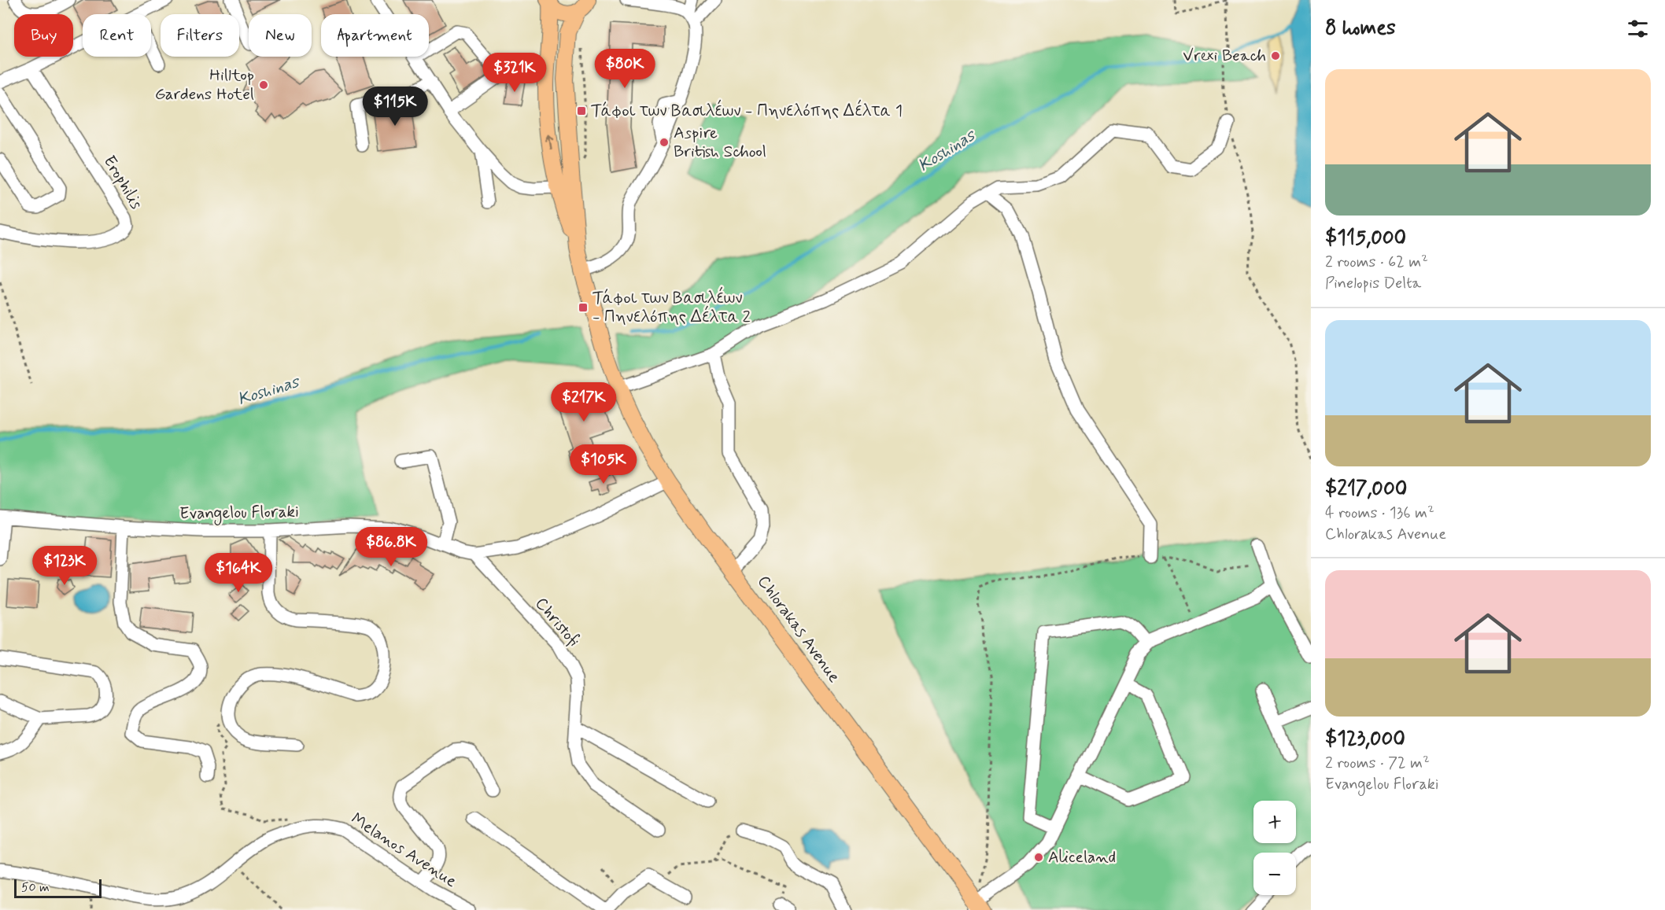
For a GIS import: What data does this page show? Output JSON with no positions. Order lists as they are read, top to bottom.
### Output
{
  "streets": {
    "main road": ["Chlorakas Avenue"],
    "street": [
      "Erophilis",
      "Evangelou Floraki",
      "Christofi",
      "Melanos Avenue"
    ]
  },
  "crossings": [
    ["Evangelou Floraki", "Christofi"]
  ],
  "water": ["Koshinas"],
  "places": {
    "other": [
      "Vrexi Beach",
      "Hilltop Gardens Hotel",
      "Aspire British School",
      "Aliceland"
    ],
    "transit": ["Τάφοι των Βασιλέων - Πηνελόπης Δέλτα 1", "Τάφοι των Βασιλέων - Πηνελόπης Δέλτα 2"]
  },
  "scale_bar": "50 m",
  "page": {
    "heading": "8 homes",
    "chip": [
      "Buy",
      "Rent",
      "Filters",
      "New",
      "Apartment"
    ],
    "price": [
      "$80K",
      "$321K",
      "$115K",
      "$217K",
      "$105K",
      "$86.8K",
      "$123K",
      "$164K"
    ],
    "list": [
      {
        "name": "$115,000",
        "note": "2 rooms · 62 m² · Pinelopis Delta"
      },
      {
        "name": "$217,000",
        "note": "4 rooms · 136 m² · Chlorakas Avenue"
      },
      {
        "name": "$123,000",
        "note": "2 rooms · 72 m² · Evangelou Floraki"
      }
    ],
    "map_buttons": ["+", "−"],
    "scale": "50 m"
  }
}
